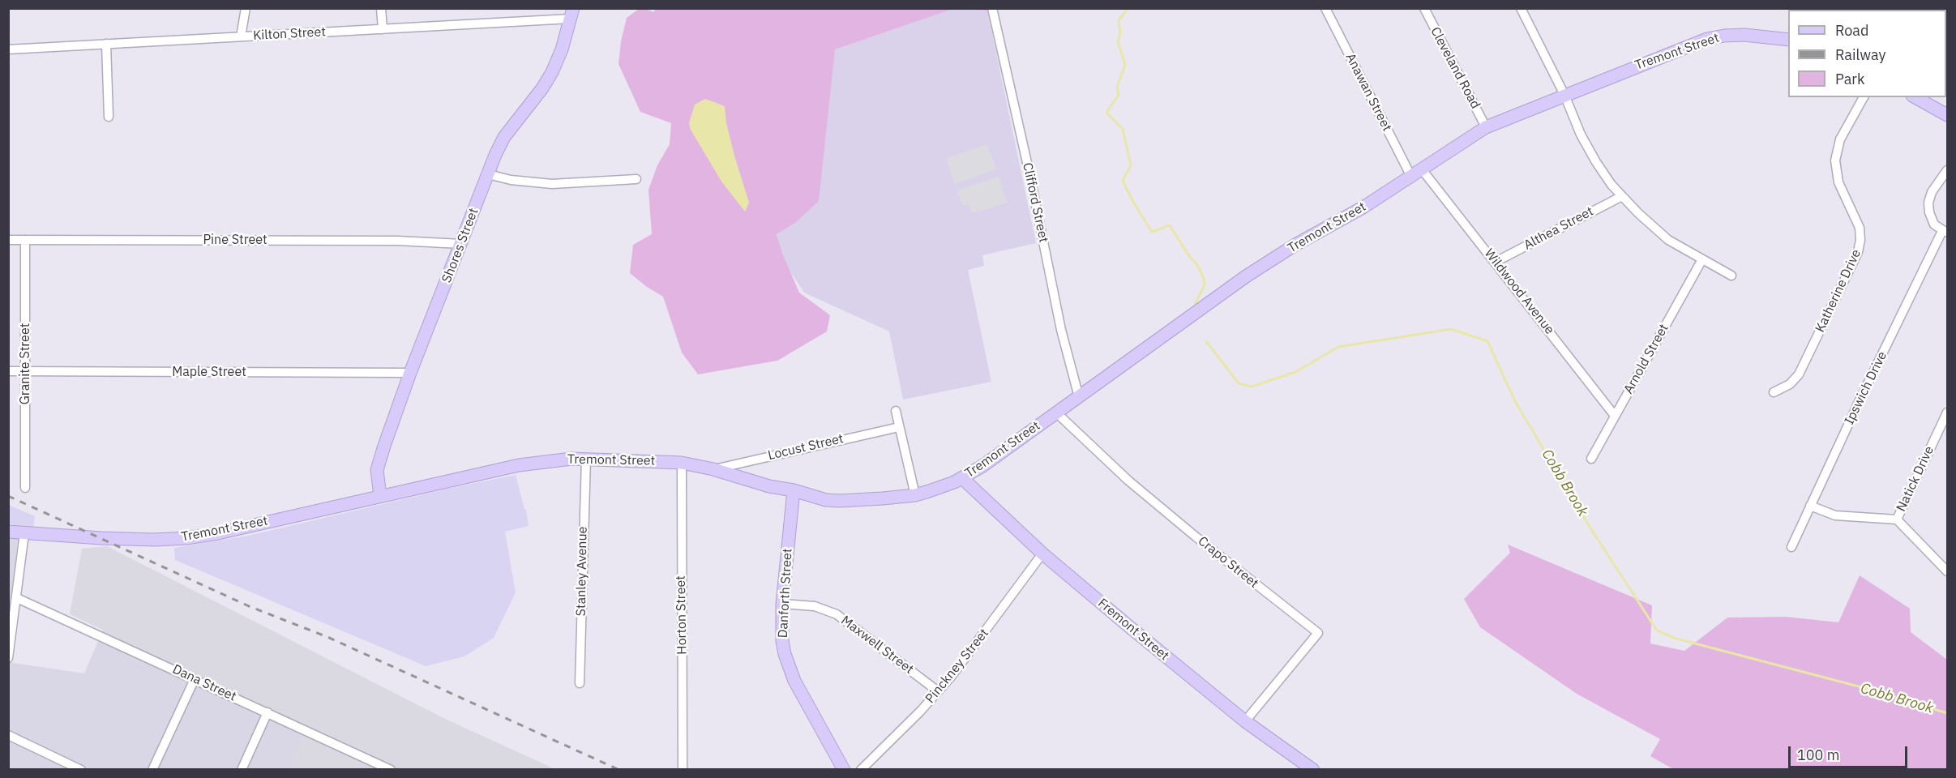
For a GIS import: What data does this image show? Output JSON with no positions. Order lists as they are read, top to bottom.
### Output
{
  "streets": {
    "main road": [
      "Tremont Street",
      "Shores Street",
      "Danforth Street",
      "Fremont Street"
    ],
    "street": [
      "Kilton Street",
      "Cleveland Road",
      "Anawan Street",
      "Clifford Street",
      "Althea Street",
      "Pine Street",
      "Katherine Drive",
      "Wildwood Avenue",
      "Arnold Street",
      "Granite Street",
      "Maple Street",
      "Ipswich Drive",
      "Locust Street",
      "Natick Drive",
      "Crapo Street",
      "Stanley Avenue",
      "Horton Street",
      "Maxwell Street",
      "Pinckney Street",
      "Dana Street"
    ]
  },
  "crossings": [
    ["Kilton Street", "Shores Street"],
    ["Tremont Street", "Cleveland Road"],
    ["Tremont Street", "Anawan Street"],
    ["Tremont Street", "Clifford Street"],
    ["Tremont Street", "Shores Street"],
    ["Tremont Street", "Wildwood Avenue"],
    ["Tremont Street", "Locust Street"],
    ["Tremont Street", "Crapo Street"],
    ["Tremont Street", "Stanley Avenue"],
    ["Tremont Street", "Danforth Street"],
    ["Tremont Street", "Horton Street"],
    ["Tremont Street", "Fremont Street"],
    ["Althea Street", "Wildwood Avenue"],
    ["Pine Street", "Shores Street"],
    ["Pine Street", "Granite Street"],
    ["Shores Street", "Maple Street"],
    ["Wildwood Avenue", "Arnold Street"],
    ["Granite Street", "Maple Street"],
    ["Crapo Street", "Fremont Street"],
    ["Danforth Street", "Maxwell Street"],
    ["Fremont Street", "Pinckney Street"],
    ["Maxwell Street", "Pinckney Street"]
  ],
  "water": ["Cobb Brook"],
  "legend": ["Road", "Railway", "Park"],
  "scale_bar": "100 m"
}
